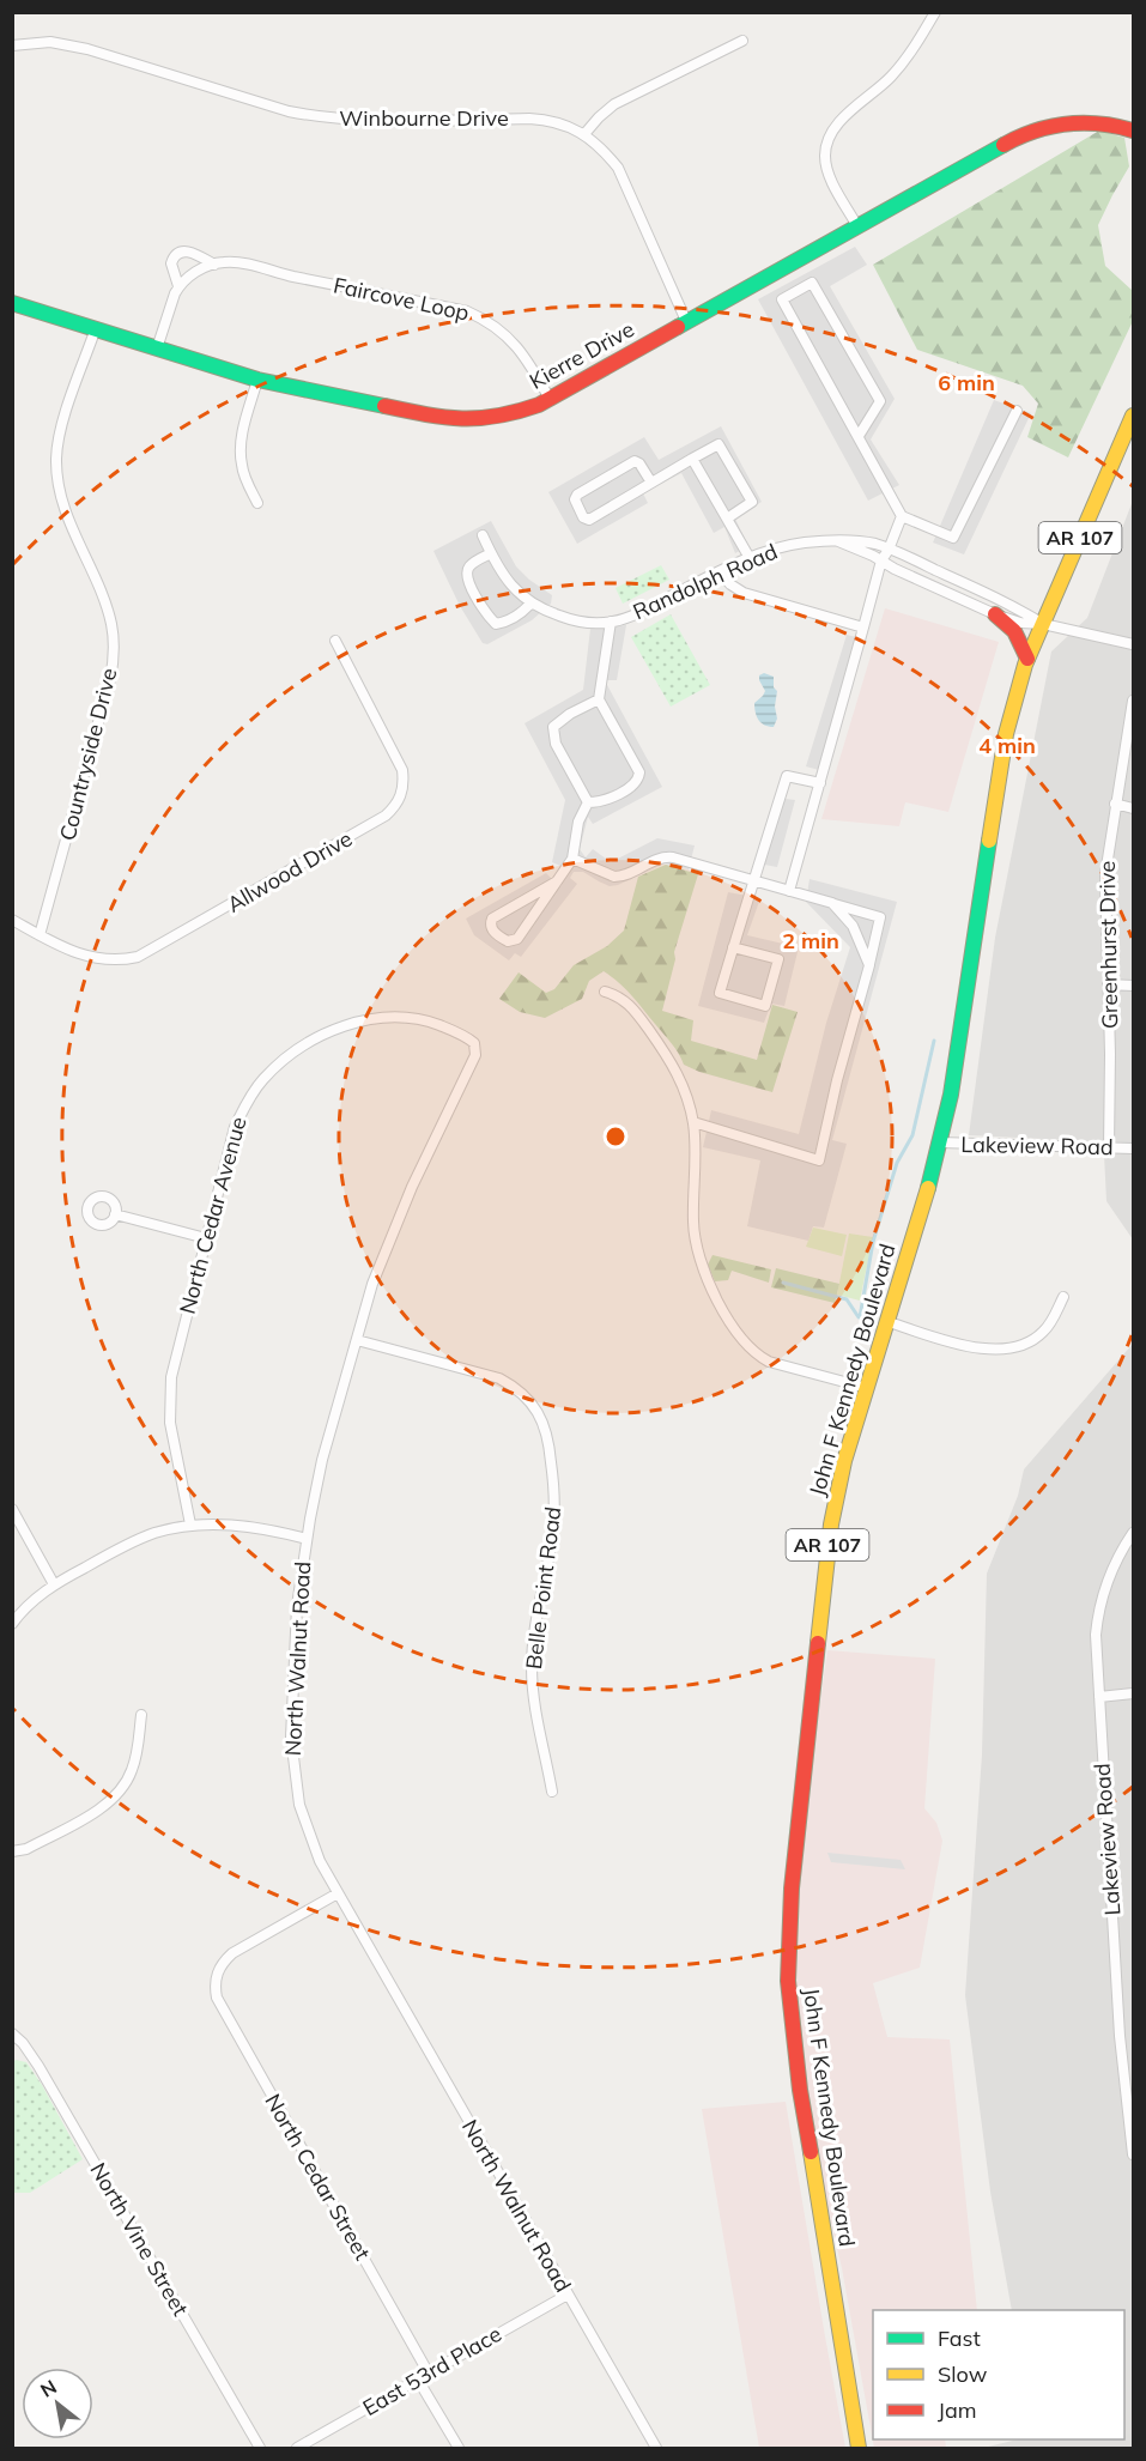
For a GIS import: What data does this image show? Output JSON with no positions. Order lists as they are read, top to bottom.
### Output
{
  "streets": {
    "main road": ["Kierre Drive", "AR 107", "John F Kennedy Boulevard"],
    "street": [
      "Winbourne Drive",
      "Faircove Loop",
      "Randolph Road",
      "Countryside Drive",
      "Allwood Drive",
      "Greenhurst Drive",
      "Lakeview Road",
      "North Cedar Avenue",
      "Belle Point Road",
      "North Walnut Road",
      "North Cedar Street",
      "North Vine Street",
      "East 53rd Place"
    ]
  },
  "crossings": [
    ["Winbourne Drive", "Kierre Drive"],
    ["Faircove Loop", "Kierre Drive"],
    ["Kierre Drive", "Countryside Drive"],
    ["Randolph Road", "John F Kennedy Boulevard"],
    ["Countryside Drive", "Allwood Drive"],
    ["Greenhurst Drive", "Lakeview Road"],
    ["Lakeview Road", "John F Kennedy Boulevard"],
    ["North Cedar Avenue", "North Walnut Road"],
    ["Belle Point Road", "North Walnut Road"],
    ["North Walnut Road", "North Cedar Street"],
    ["North Walnut Road", "East 53rd Place"],
    ["North Cedar Street", "East 53rd Place"]
  ],
  "legend": ["Fast", "Slow", "Jam"],
  "north": "top left",
  "rings": ["6 min", "4 min", "2 min"]
}
